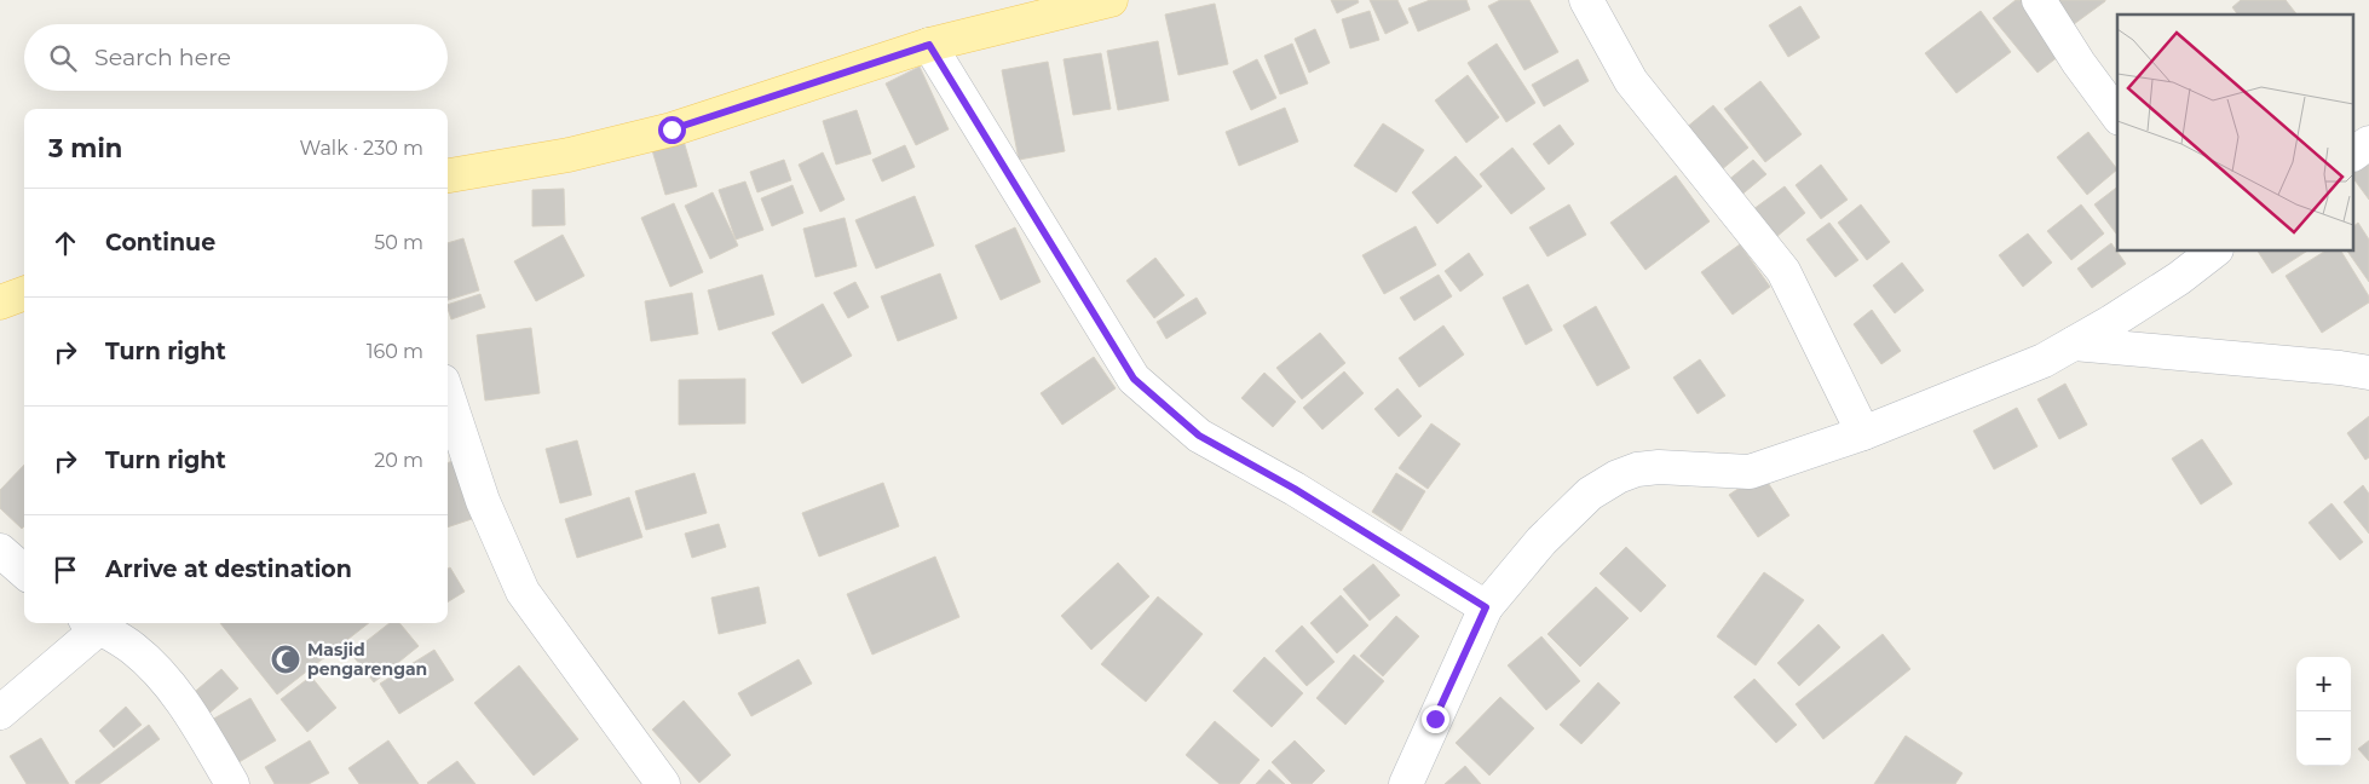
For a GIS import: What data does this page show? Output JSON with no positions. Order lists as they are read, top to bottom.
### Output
{
  "places": {
    "mosque": ["Masjid pengarengan"]
  },
  "page": {
    "search": "Search here",
    "heading": ["3 min", "Walk · 230 m"],
    "list": [
      ["Continue", "50 m"],
      ["Turn right", "160 m"],
      ["Turn right", "20 m"],
      "Arrive at destination"
    ],
    "map_buttons": ["+", "−"]
  }
}
